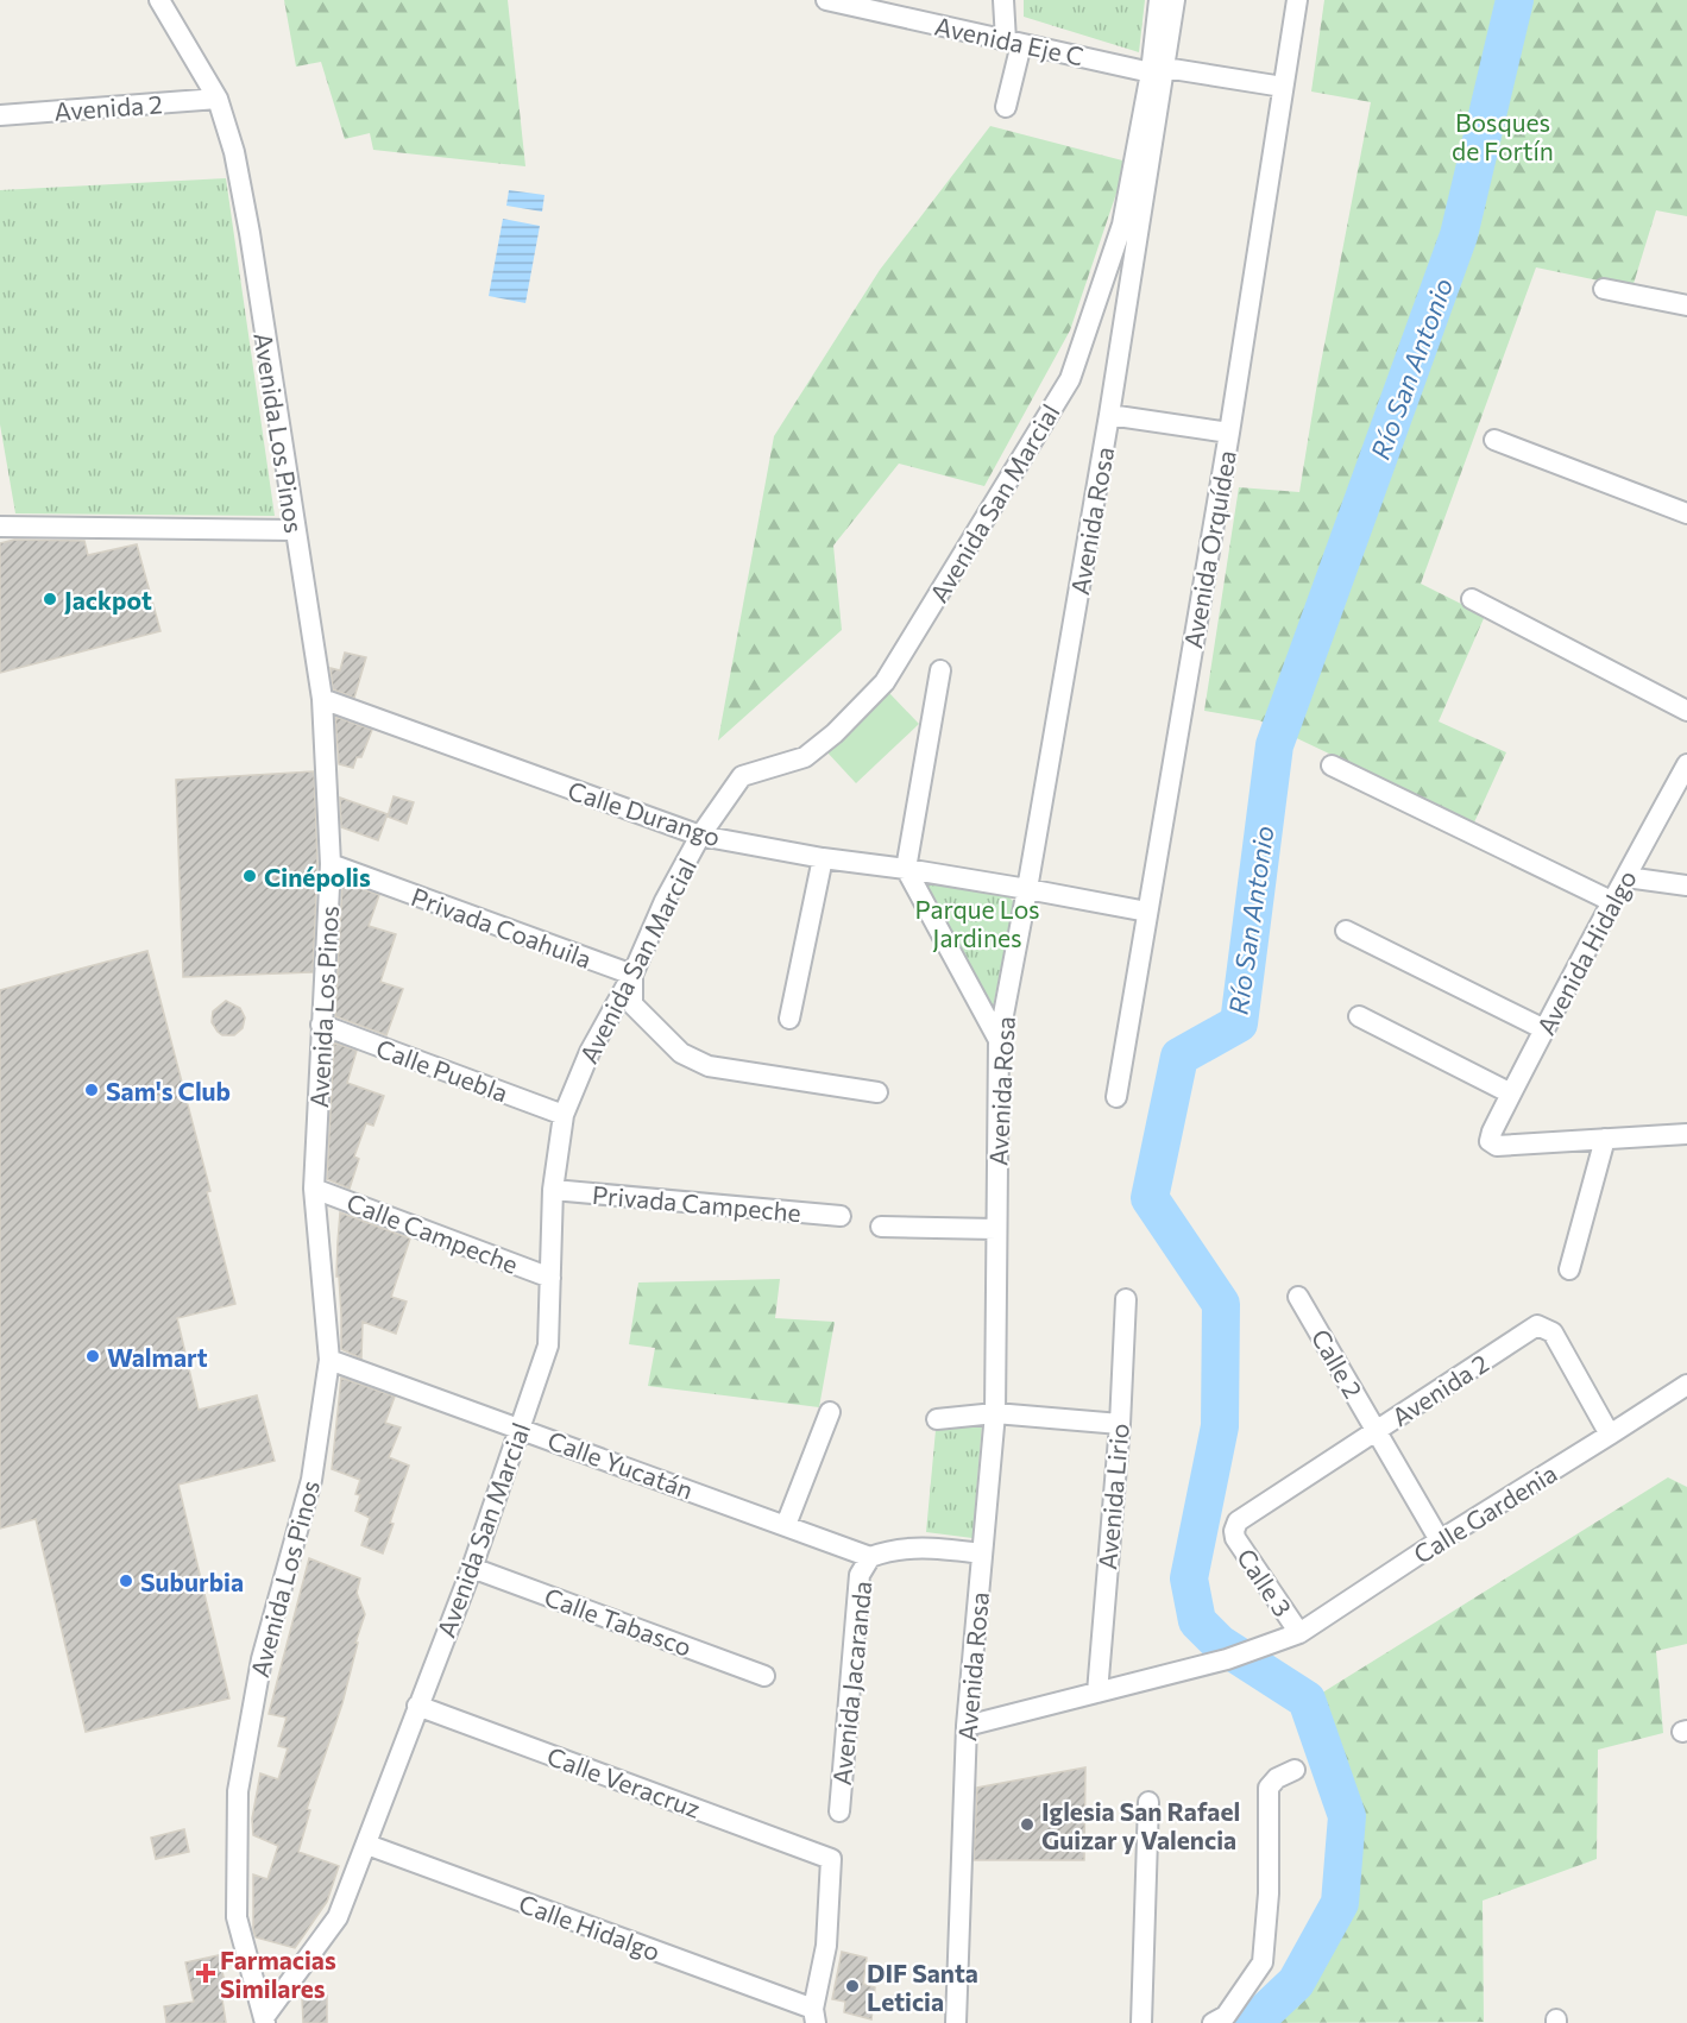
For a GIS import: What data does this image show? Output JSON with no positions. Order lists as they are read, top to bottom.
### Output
{
  "streets": {
    "street": [
      "Avenida Eje C",
      "Avenida 2",
      "Avenida Los Pinos",
      "Avenida San Marcial",
      "Avenida Rosa",
      "Avenida Orquídea",
      "Calle Durango",
      "Privada Coahuila",
      "Avenida Hidalgo",
      "Calle Puebla",
      "Privada Campeche",
      "Calle Campeche",
      "Calle 2",
      "Calle Yucatán",
      "Avenida Lirio",
      "Calle Gardenia",
      "Calle 3",
      "Calle Tabasco",
      "Avenida Jacaranda",
      "Calle Veracruz",
      "Calle Hidalgo"
    ]
  },
  "crossings": [
    ["Avenida Eje C", "Avenida San Marcial"],
    ["Avenida Eje C", "Avenida Rosa"],
    ["Avenida Eje C", "Avenida Orquídea"],
    ["Avenida 2", "Avenida Los Pinos"],
    ["Avenida 2", "Calle 2"],
    ["Avenida 2", "Calle Gardenia"],
    ["Avenida 2", "Calle 3"],
    ["Avenida Los Pinos", "Avenida San Marcial"],
    ["Avenida Los Pinos", "Calle Durango"],
    ["Avenida Los Pinos", "Privada Coahuila"],
    ["Avenida Los Pinos", "Calle Puebla"],
    ["Avenida Los Pinos", "Calle Campeche"],
    ["Avenida Los Pinos", "Calle Yucatán"],
    ["Avenida San Marcial", "Avenida Rosa"],
    ["Avenida San Marcial", "Calle Durango"],
    ["Avenida San Marcial", "Privada Coahuila"],
    ["Avenida San Marcial", "Calle Puebla"],
    ["Avenida San Marcial", "Privada Campeche"],
    ["Avenida San Marcial", "Calle Campeche"],
    ["Avenida San Marcial", "Calle Yucatán"],
    ["Avenida San Marcial", "Calle Tabasco"],
    ["Avenida San Marcial", "Calle Veracruz"],
    ["Avenida San Marcial", "Calle Hidalgo"],
    ["Avenida Rosa", "Calle Durango"],
    ["Avenida Orquídea", "Calle Durango"],
    ["Calle 2", "Calle Gardenia"],
    ["Calle Yucatán", "Avenida Jacaranda"],
    ["Avenida Lirio", "Calle Gardenia"],
    ["Calle Gardenia", "Calle 3"],
    ["Calle Veracruz", "Calle Hidalgo"]
  ],
  "water": ["Río San Antonio"],
  "parks": ["Bosques de Fortín", "Parque Los Jardines"],
  "places": {
    "other": [
      "Jackpot",
      "Cinépolis",
      "Sam's Club",
      "Walmart",
      "Suburbia",
      "Iglesia San Rafael Guizar y Valencia",
      "DIF Santa Leticia"
    ],
    "health": ["Farmacias Similares"]
  }
}
